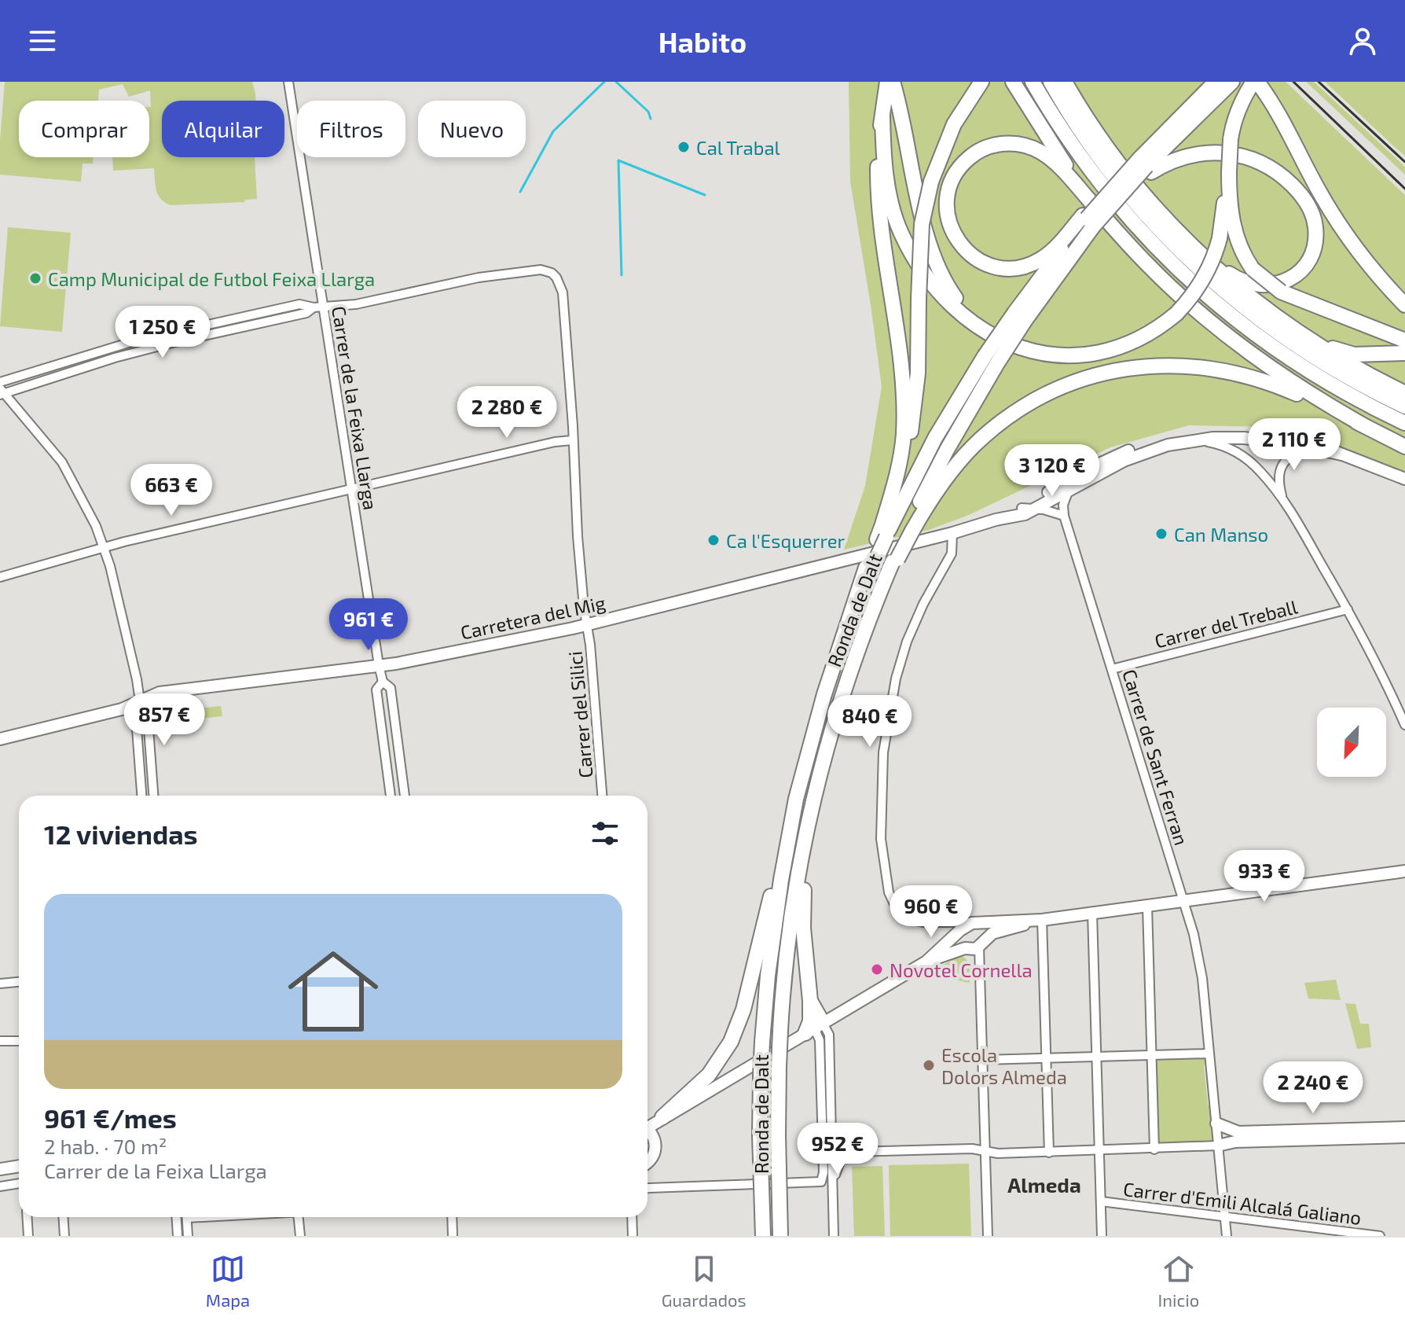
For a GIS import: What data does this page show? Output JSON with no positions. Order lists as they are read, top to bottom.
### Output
{
  "streets": {
    "highway": ["Ronda de Dalt"],
    "street": [
      "Carrer de la Feixa Llarga",
      "Carretera del Mig",
      "Carrer del Treball",
      "Carrer del Silici",
      "Carrer de Sant Ferran",
      "Carrer d'Emili Alcalá Galiano"
    ]
  },
  "crossings": [
    ["Carrer de la Feixa Llarga", "Carretera del Mig"],
    ["Carrer de la Feixa Llarga", "Carrer del Silici"],
    ["Carretera del Mig", "Carrer del Silici"],
    ["Carretera del Mig", "Carrer de Sant Ferran"],
    ["Carrer del Treball", "Carrer de Sant Ferran"],
    ["Carrer de Sant Ferran", "Carrer d'Emili Alcalá Galiano"]
  ],
  "districts": ["Almeda"],
  "places": [
    "Cal Trabal",
    "Camp Municipal de Futbol Feixa Llarga",
    "Can Manso",
    "Ca l'Esquerrer",
    "Novotel Cornella",
    "Escola Dolors Almeda"
  ],
  "north": "bottom left",
  "page": {
    "header": "Habito",
    "chip": [
      "Comprar",
      "Alquilar",
      "Filtros",
      "Nuevo"
    ],
    "price": [
      "1 250 €",
      "2 280 €",
      "2 110 €",
      "3 120 €",
      "663 €",
      "961 €",
      "857 €",
      "840 €",
      "933 €",
      "960 €",
      "2 240 €",
      "952 €"
    ],
    "heading": "12 viviendas",
    "list": [
      {
        "name": "961 €/mes",
        "note": "2 hab. · 70 m² · Carrer de la Feixa Llarga"
      }
    ],
    "tabs": ["Mapa", "Guardados", "Inicio"]
  }
}
